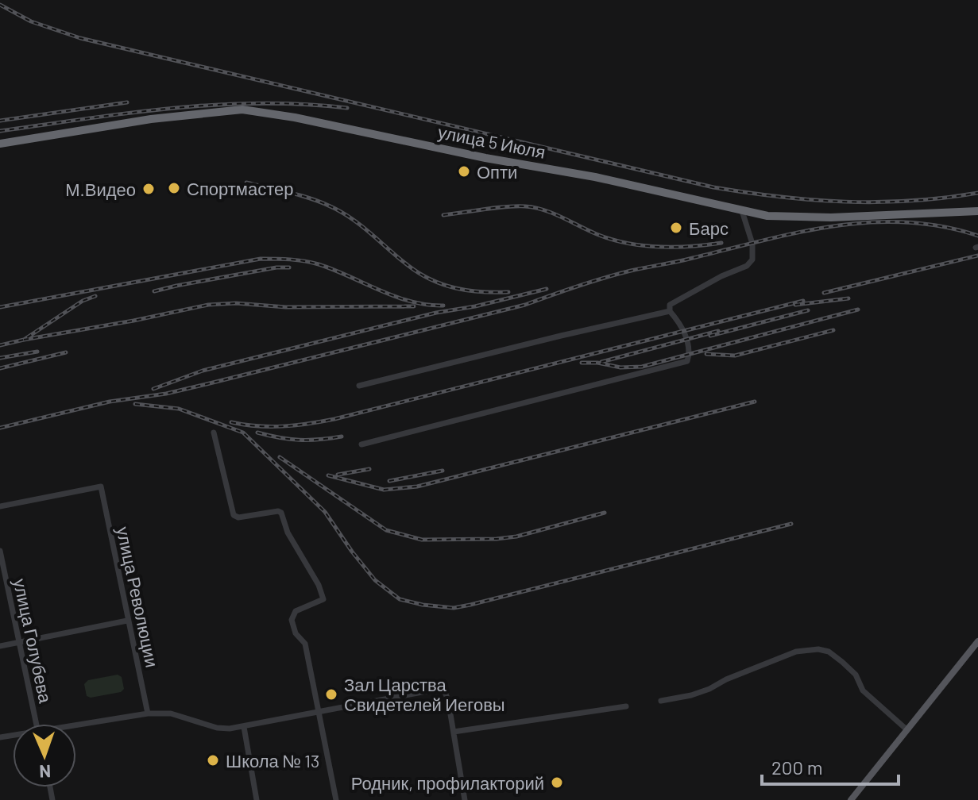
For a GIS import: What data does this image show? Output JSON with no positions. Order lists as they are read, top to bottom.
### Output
{
  "streets": {
    "highway": ["улица 5 Июля"],
    "street": ["улица Революции", "улица Голубева"]
  },
  "places": [
    "Опти",
    "Спортмастер",
    "М.Видео",
    "Барс",
    "Зал Царства Свидетелей Иеговы",
    "Школа № 13",
    "Родник, профилакторий"
  ],
  "scale_bar": "200 m",
  "north": "bottom"
}
